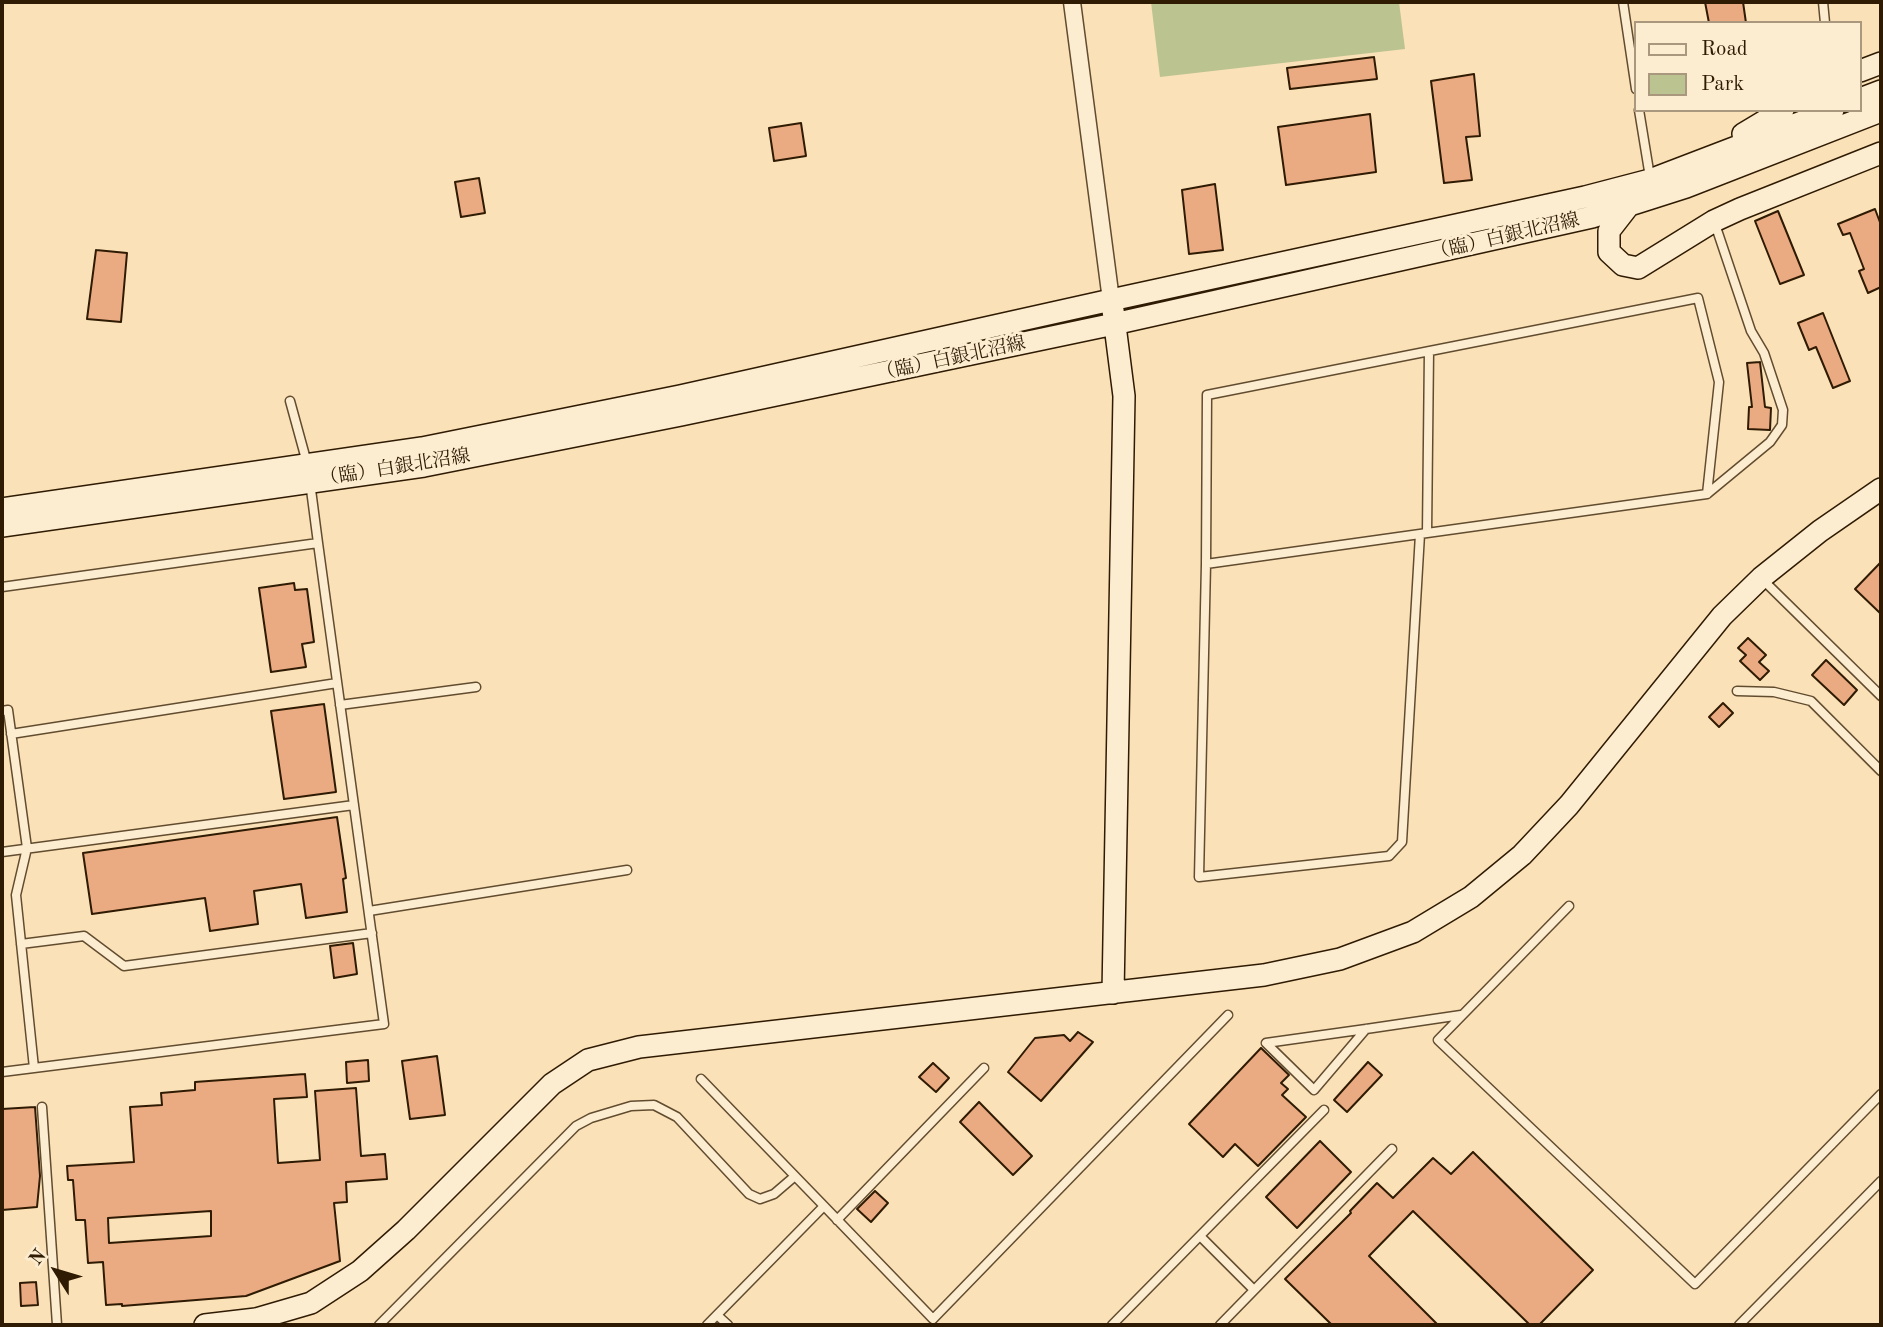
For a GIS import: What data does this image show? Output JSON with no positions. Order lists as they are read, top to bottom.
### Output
{
  "streets": {
    "street": ["（臨）白銀北沼線"]
  },
  "legend": ["Road", "Park"],
  "north": "top left"
}
